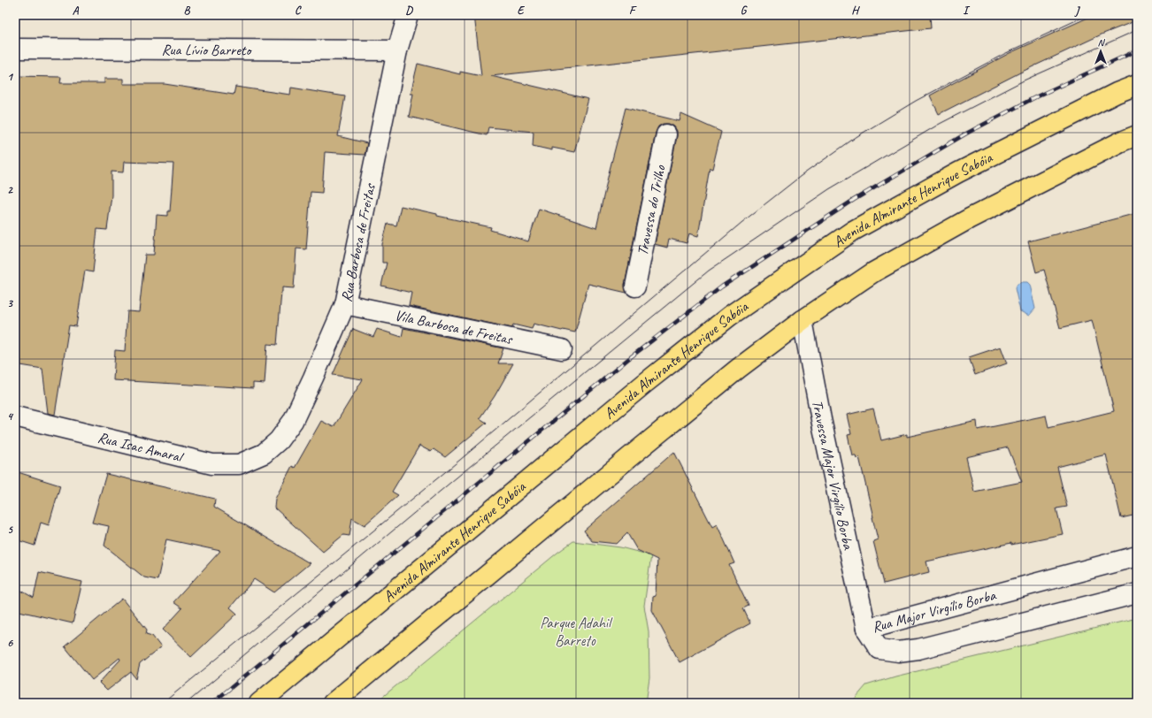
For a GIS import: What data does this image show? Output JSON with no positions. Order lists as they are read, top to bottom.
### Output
{
  "streets": {
    "highway": ["Avenida Almirante Henrique Sabóia"],
    "street": [
      "Rua Lívio Barreto",
      "Travessa do Trilho",
      "Rua Barbosa de Freitas",
      "Vila Barbosa de Freitas",
      "Rua Isac Amaral",
      "Travessa Major Virgílio Borba",
      "Rua Major Virgílio Borba"
    ]
  },
  "crossings": [
    ["Rua Lívio Barreto", "Rua Barbosa de Freitas"],
    ["Rua Barbosa de Freitas", "Vila Barbosa de Freitas"],
    ["Rua Barbosa de Freitas", "Rua Isac Amaral"],
    ["Travessa Major Virgílio Borba", "Rua Major Virgílio Borba"]
  ],
  "parks": ["Parque Adahil Barreto"],
  "north": "top",
  "grid": {
    "columns": [
      "A",
      "B",
      "C",
      "D",
      "E",
      "F",
      "G",
      "H",
      "I",
      "J"
    ],
    "rows": [
      "1",
      "2",
      "3",
      "4",
      "5",
      "6"
    ]
  }
}
